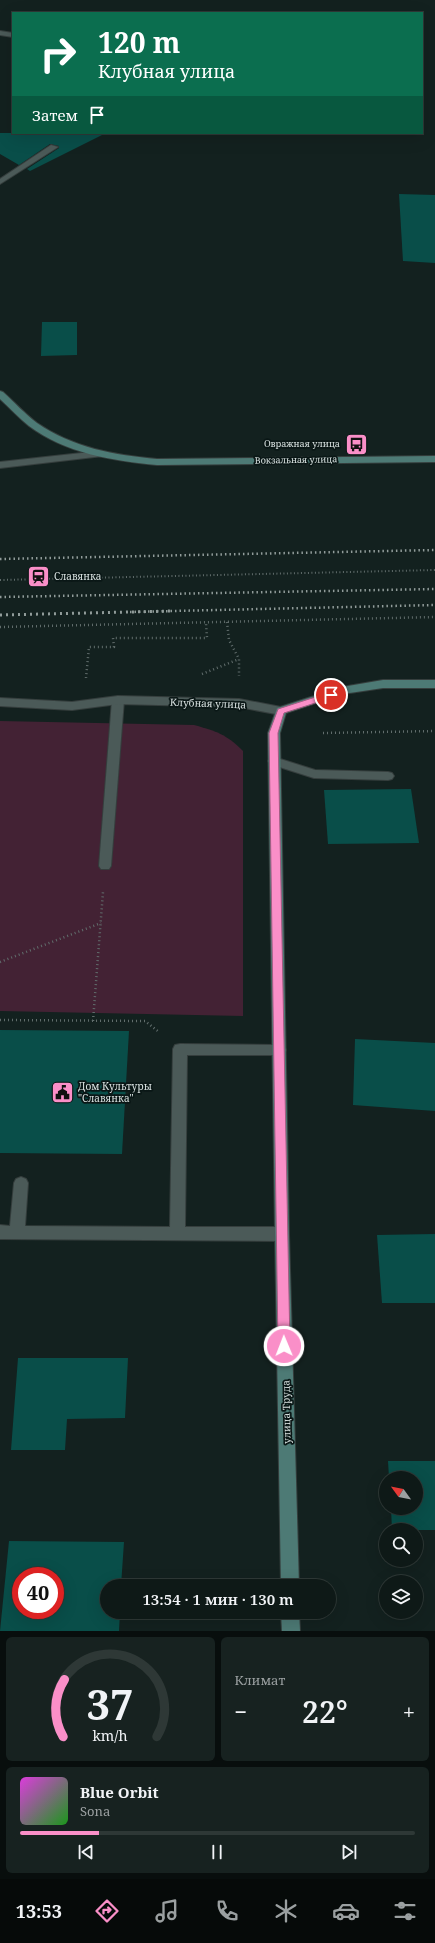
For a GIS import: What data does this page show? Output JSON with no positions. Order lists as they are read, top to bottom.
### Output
{
  "streets": {
    "street": ["Вокзальная улица", "Клубная улица", "улица Труда"]
  },
  "crossings": [
    ["Клубная улица", "улица Труда"]
  ],
  "places": {
    "bus stop": ["Овражная улица"],
    "station": ["Славянка"],
    "public building": ["Дом Культуры \"Славянка\""]
  },
  "north": "top left",
  "page": {
    "turn": ["120 m", "Клубная улица"],
    "then": "Затем",
    "limit": "40",
    "trip": "13:54 · 1 мин · 130 m",
    "tile": "Климат",
    "heat": ["−", "22°", "+"],
    "song": ["Blue Orbit", "Sona"],
    "tabs": "13:53",
    "gauge": ["37", "km/h"]
  }
}
